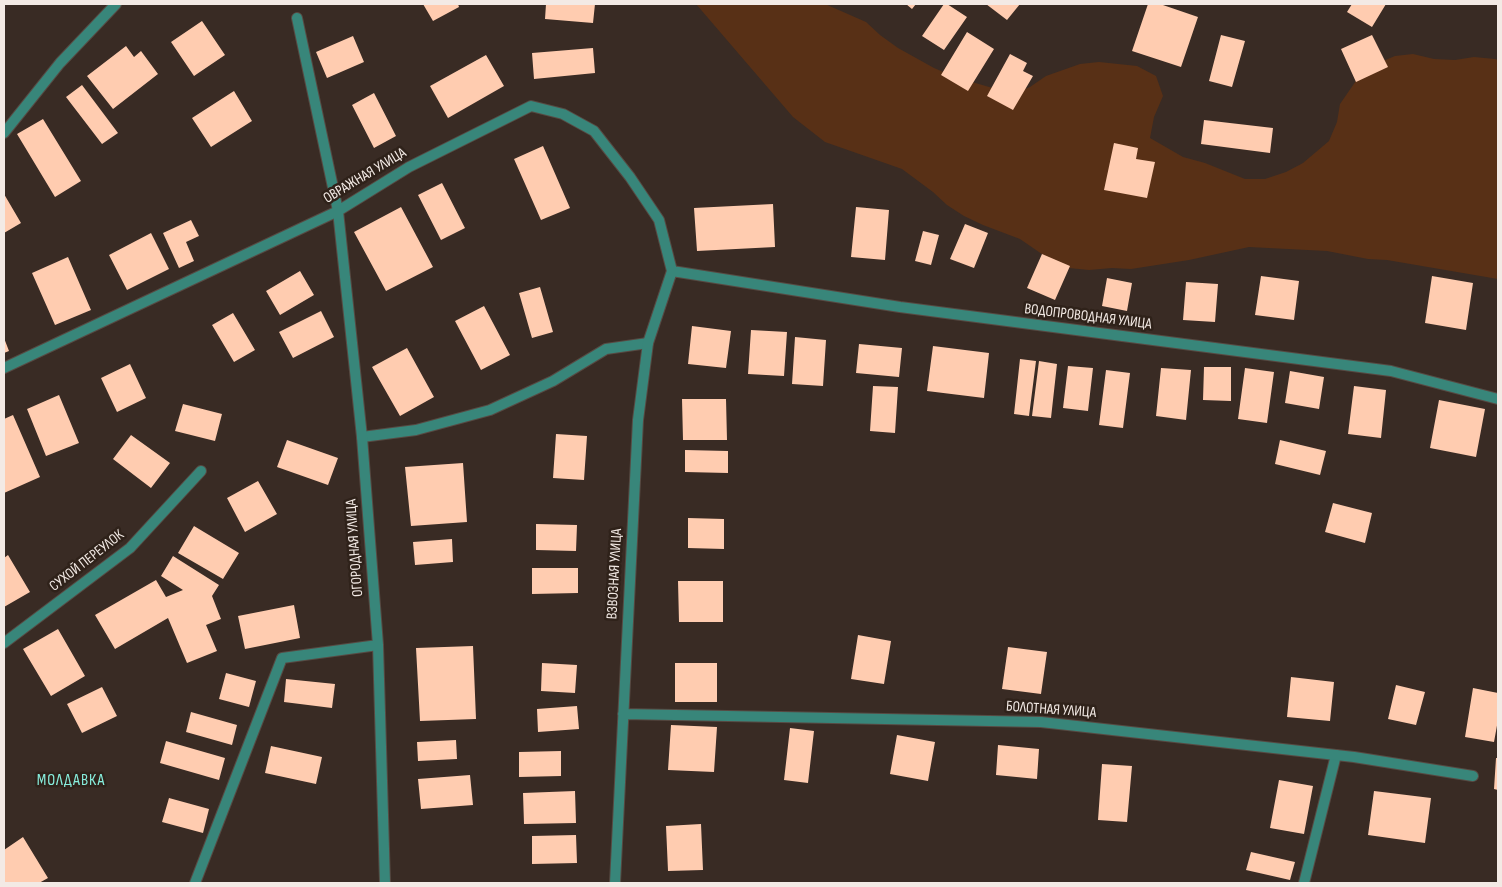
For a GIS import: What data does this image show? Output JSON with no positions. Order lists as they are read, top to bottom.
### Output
{
  "streets": {
    "street": [
      "ОВРАЖНАЯ УЛИЦА",
      "ВОДОПРОВОДНАЯ УЛИЦА",
      "ОГОРОДНАЯ УЛИЦА",
      "СУХОЙ ПЕРЕУЛОК",
      "ВЗВОЗНАЯ УЛИЦА",
      "БОЛОТНАЯ УЛИЦА"
    ]
  },
  "crossings": [
    ["ОВРАЖНАЯ УЛИЦА", "ВОДОПРОВОДНАЯ УЛИЦА"],
    ["ОВРАЖНАЯ УЛИЦА", "ОГОРОДНАЯ УЛИЦА"],
    ["ОВРАЖНАЯ УЛИЦА", "ВЗВОЗНАЯ УЛИЦА"],
    ["ВОДОПРОВОДНАЯ УЛИЦА", "ВЗВОЗНАЯ УЛИЦА"],
    ["ВЗВОЗНАЯ УЛИЦА", "БОЛОТНАЯ УЛИЦА"]
  ],
  "districts": ["МОЛДАВКА"]
}
